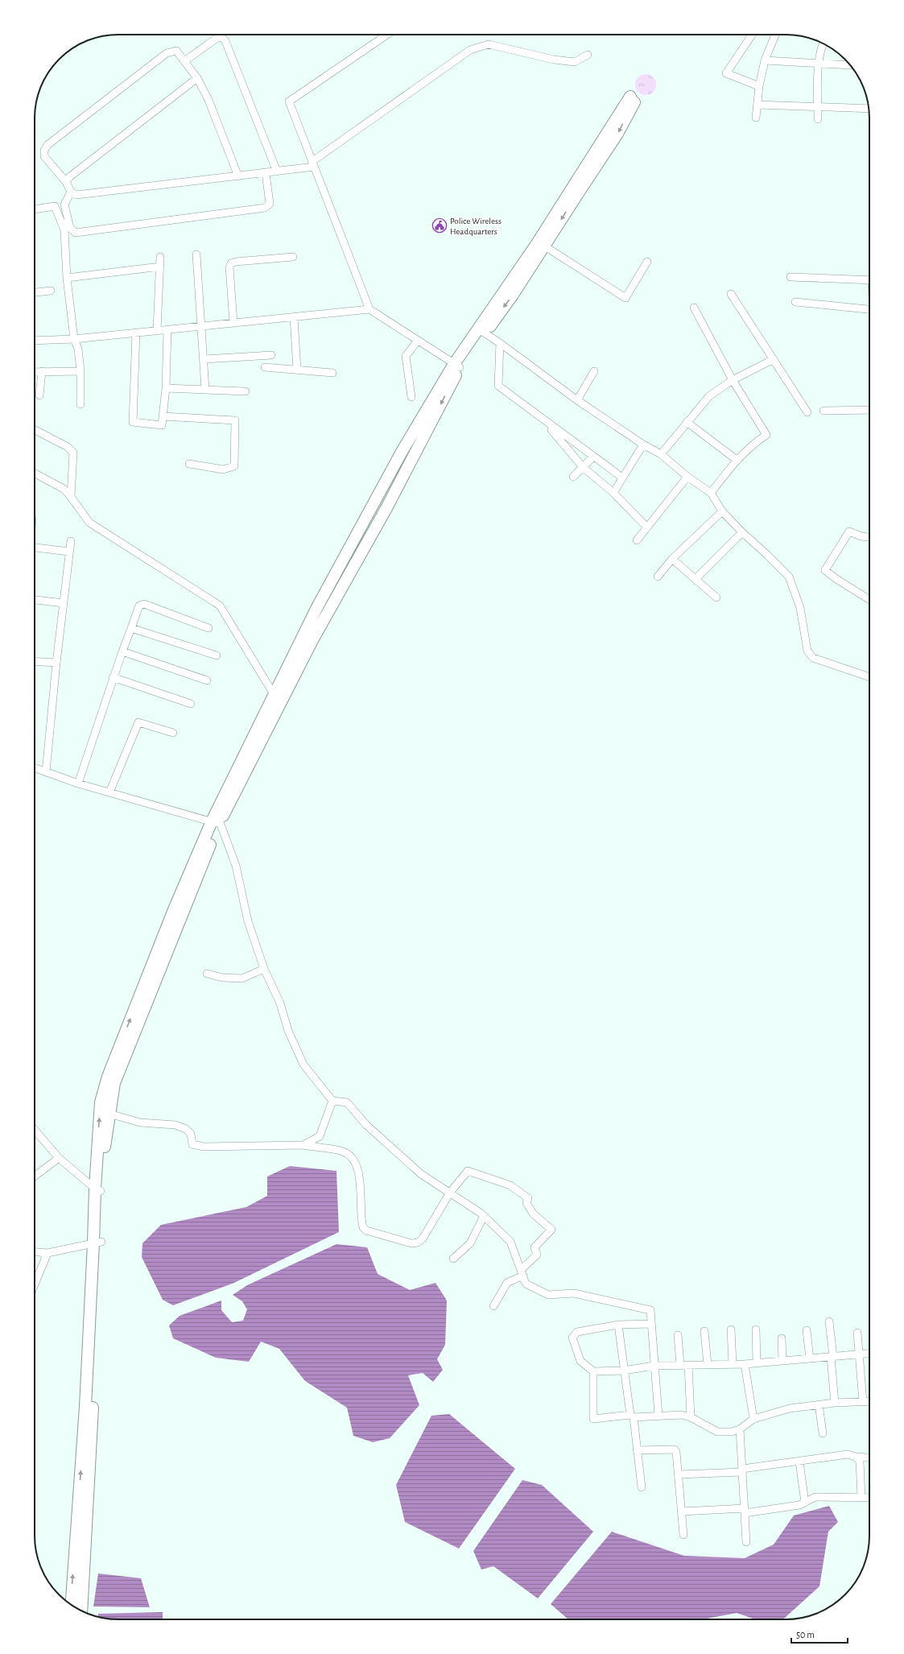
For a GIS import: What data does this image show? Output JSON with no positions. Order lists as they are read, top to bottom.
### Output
{
  "places": {
    "public building": ["Police Wireless Headquarters"]
  },
  "scale_bar": "50 m"
}
